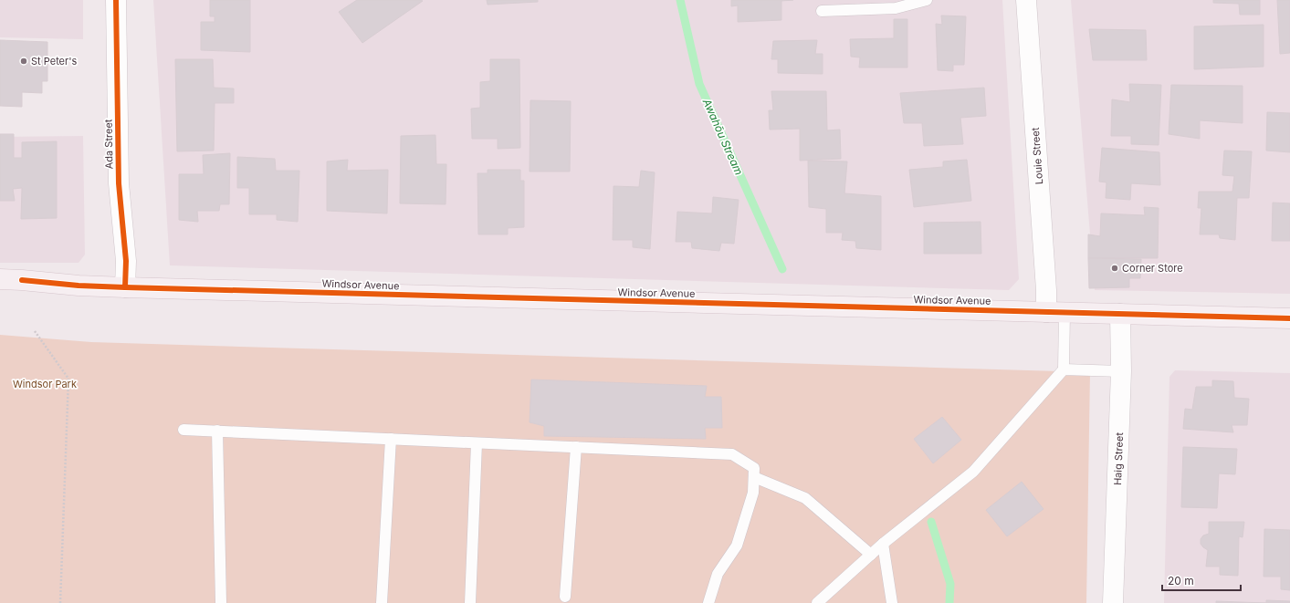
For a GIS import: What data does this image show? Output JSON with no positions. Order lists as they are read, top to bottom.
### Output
{
  "streets": {
    "main road": ["Windsor Avenue"],
    "street": ["Ada Street", "Louie Street", "Haig Street"]
  },
  "crossings": [
    ["Ada Street", "Windsor Avenue"],
    ["Louie Street", "Windsor Avenue"],
    ["Windsor Avenue", "Haig Street"]
  ],
  "water": ["Awahōu Stream"],
  "parks": ["Windsor Park"],
  "places": ["St Peter's", "Corner Store"],
  "scale_bar": "20 m"
}
